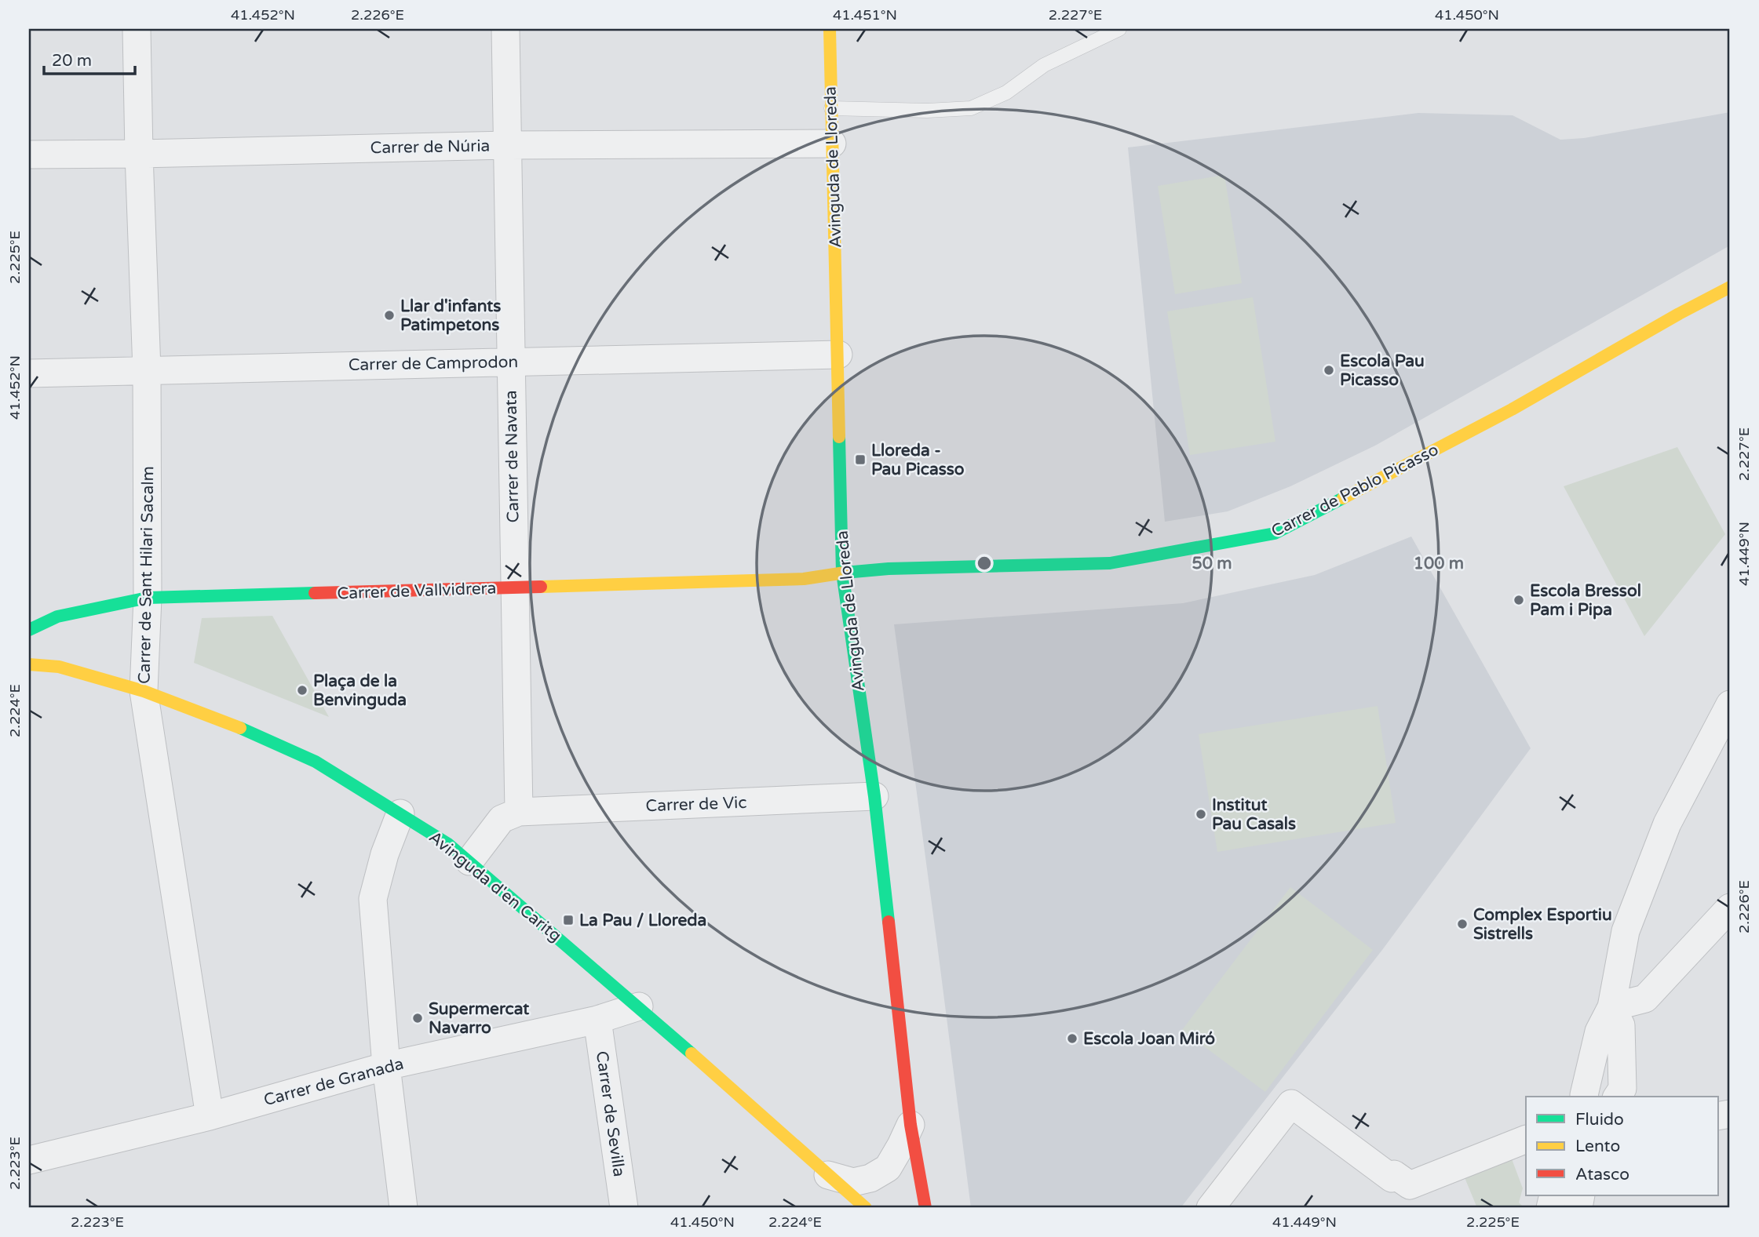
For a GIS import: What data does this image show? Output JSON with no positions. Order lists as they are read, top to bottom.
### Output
{
  "streets": {
    "street": [
      "Carrer de Núria",
      "Avinguda de Lloreda",
      "Carrer de Camprodon",
      "Carrer de Navata",
      "Carrer de Pablo Picasso",
      "Carrer de Sant Hilari Sacalm",
      "Carrer de Vallvidrera",
      "Carrer de Vic",
      "Avinguda d'en Caritg",
      "Carrer de Granada",
      "Carrer de Sevilla"
    ]
  },
  "crossings": [
    ["Carrer de Núria", "Avinguda de Lloreda"],
    ["Carrer de Núria", "Carrer de Navata"],
    ["Carrer de Núria", "Carrer de Sant Hilari Sacalm"],
    ["Avinguda de Lloreda", "Carrer de Camprodon"],
    ["Avinguda de Lloreda", "Carrer de Pablo Picasso"],
    ["Avinguda de Lloreda", "Carrer de Vallvidrera"],
    ["Avinguda de Lloreda", "Carrer de Vic"],
    ["Carrer de Camprodon", "Carrer de Navata"],
    ["Carrer de Camprodon", "Carrer de Sant Hilari Sacalm"],
    ["Carrer de Navata", "Carrer de Vallvidrera"],
    ["Carrer de Navata", "Carrer de Vic"],
    ["Carrer de Pablo Picasso", "Carrer de Vallvidrera"],
    ["Carrer de Sant Hilari Sacalm", "Carrer de Vallvidrera"],
    ["Carrer de Sant Hilari Sacalm", "Avinguda d'en Caritg"],
    ["Carrer de Sant Hilari Sacalm", "Carrer de Granada"],
    ["Avinguda d'en Caritg", "Carrer de Granada"],
    ["Carrer de Granada", "Carrer de Sevilla"]
  ],
  "places": {
    "other": [
      "Llar d'infants Patimpetons",
      "Escola Pau Picasso",
      "Escola Bressol Pam i Pipa",
      "Plaça de la Benvinguda",
      "Institut Pau Casals",
      "Complex Esportiu Sistrells",
      "Supermercat Navarro",
      "Escola Joan Miró"
    ],
    "transit": ["Lloreda - Pau Picasso", "La Pau / Lloreda"]
  },
  "legend": ["Fluido", "Lento", "Atasco"],
  "scale_bar": "20 m",
  "coordinates": [
    "41.452°N",
    "2.226°E",
    "41.451°N",
    "2.227°E",
    "41.450°N",
    "2.225°E",
    "41.449°N",
    "2.224°E",
    "2.223°E"
  ],
  "rings": ["50 m", "100 m"]
}
